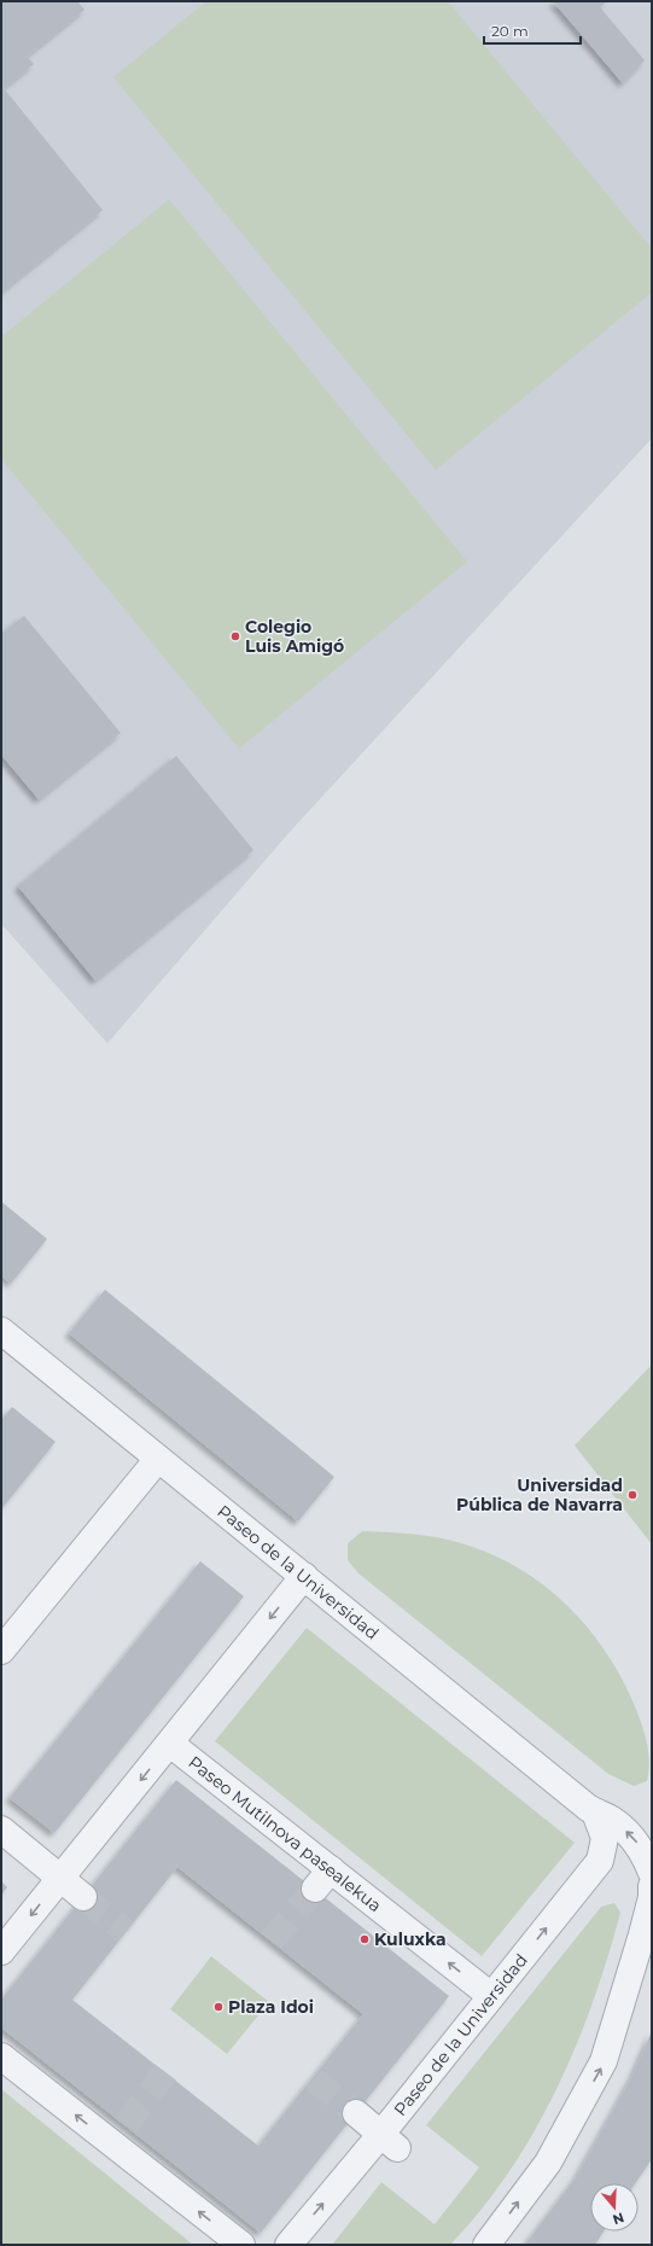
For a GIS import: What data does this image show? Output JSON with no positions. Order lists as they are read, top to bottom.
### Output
{
  "streets": {
    "street": ["Paseo de la Universidad", "Paseo Mutilnova pasealekua"]
  },
  "crossings": [
    ["Paseo de la Universidad", "Paseo Mutilnova pasealekua"]
  ],
  "one_way": ["Paseo Mutilnova pasealekua"],
  "places": [
    "Colegio Luis Amigó",
    "Universidad Pública de Navarra",
    "Kuluxka",
    "Plaza Idoi"
  ],
  "scale_bar": "20 m",
  "north": "bottom"
}
